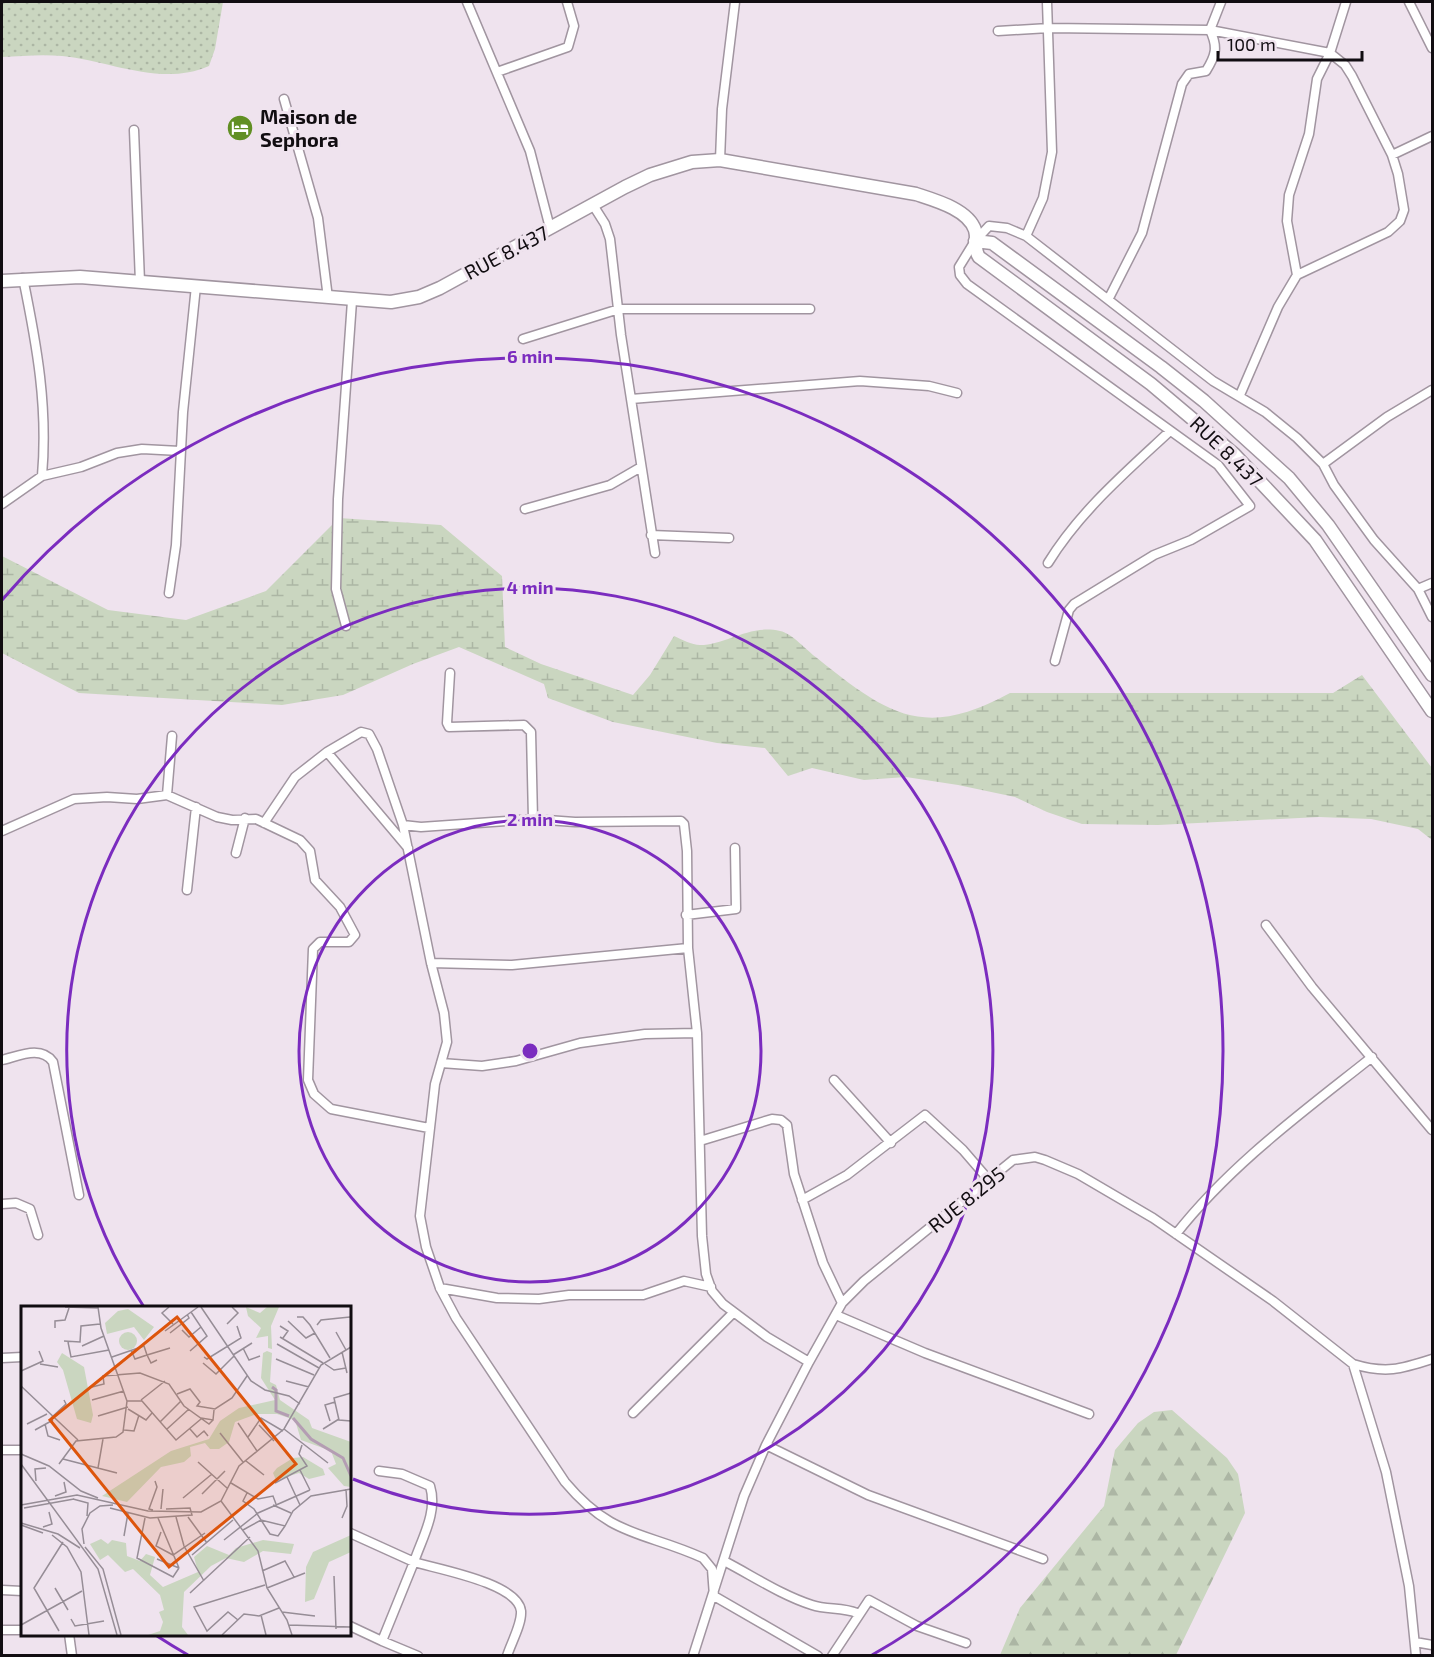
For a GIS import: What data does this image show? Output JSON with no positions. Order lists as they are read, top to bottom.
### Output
{
  "streets": {
    "main road": ["RUE 8.437"],
    "street": ["RUE 8.295"]
  },
  "places": {
    "hotel": ["Maison de Sephora"]
  },
  "scale_bar": "100 m",
  "rings": ["6 min", "4 min", "2 min"]
}
